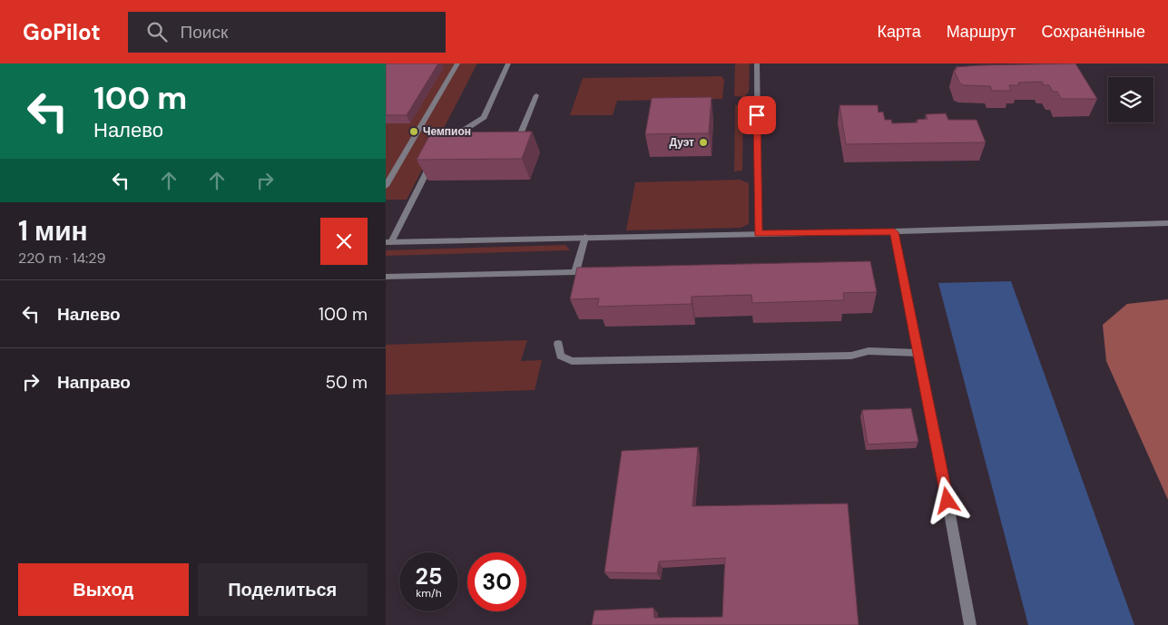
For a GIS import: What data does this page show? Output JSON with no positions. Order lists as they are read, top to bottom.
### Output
{
  "places": ["Чемпион", "Дуэт"],
  "page": {
    "header": "GoPilot",
    "search": "Поиск",
    "nav": ["Карта", "Маршрут", "Сохранённые"],
    "turn": ["100 m", "Налево"],
    "heading": ["1 мин", "220 m · 14:29"],
    "list": [
      {
        "name": "Налево",
        "value": "100 m"
      },
      {
        "name": "Направо",
        "value": "50 m"
      }
    ],
    "speed": "25 km/h",
    "limit": "30",
    "buttons": ["Выход", "Поделиться"]
  }
}
